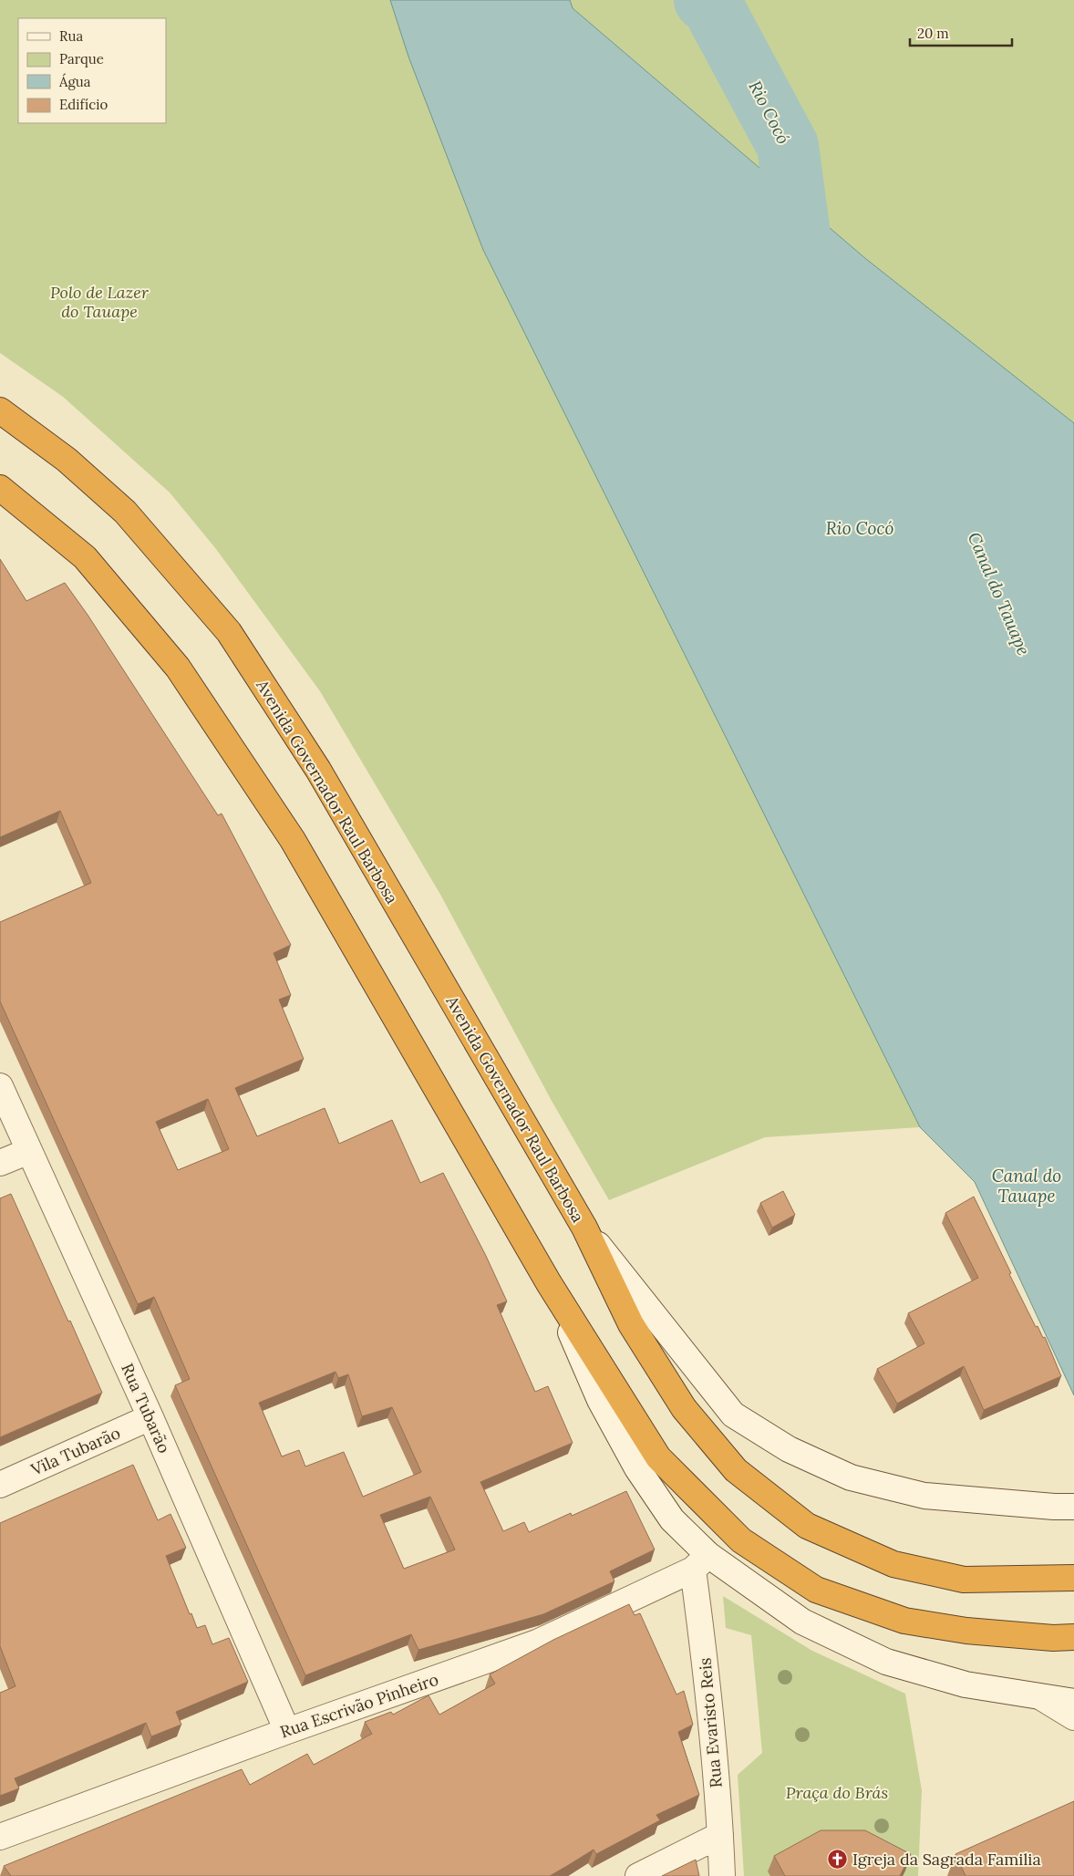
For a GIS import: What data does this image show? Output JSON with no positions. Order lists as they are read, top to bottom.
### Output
{
  "streets": {
    "highway": ["Avenida Governador Raul Barbosa"],
    "street": [
      "Rua Tubarão",
      "Vila Tubarão",
      "Rua Escrivão Pinheiro",
      "Rua Evaristo Reis"
    ]
  },
  "crossings": [
    ["Rua Tubarão", "Vila Tubarão"],
    ["Rua Tubarão", "Rua Escrivão Pinheiro"],
    ["Rua Escrivão Pinheiro", "Rua Evaristo Reis"]
  ],
  "water": ["Rio Cocó", "Canal do Tauape"],
  "parks": ["Polo de Lazer do Tauape", "Praça do Brás"],
  "places": {
    "church": ["Igreja da Sagrada Familia"]
  },
  "legend": [
    "Rua",
    "Parque",
    "Água",
    "Edifício"
  ],
  "scale_bar": "20 m"
}
